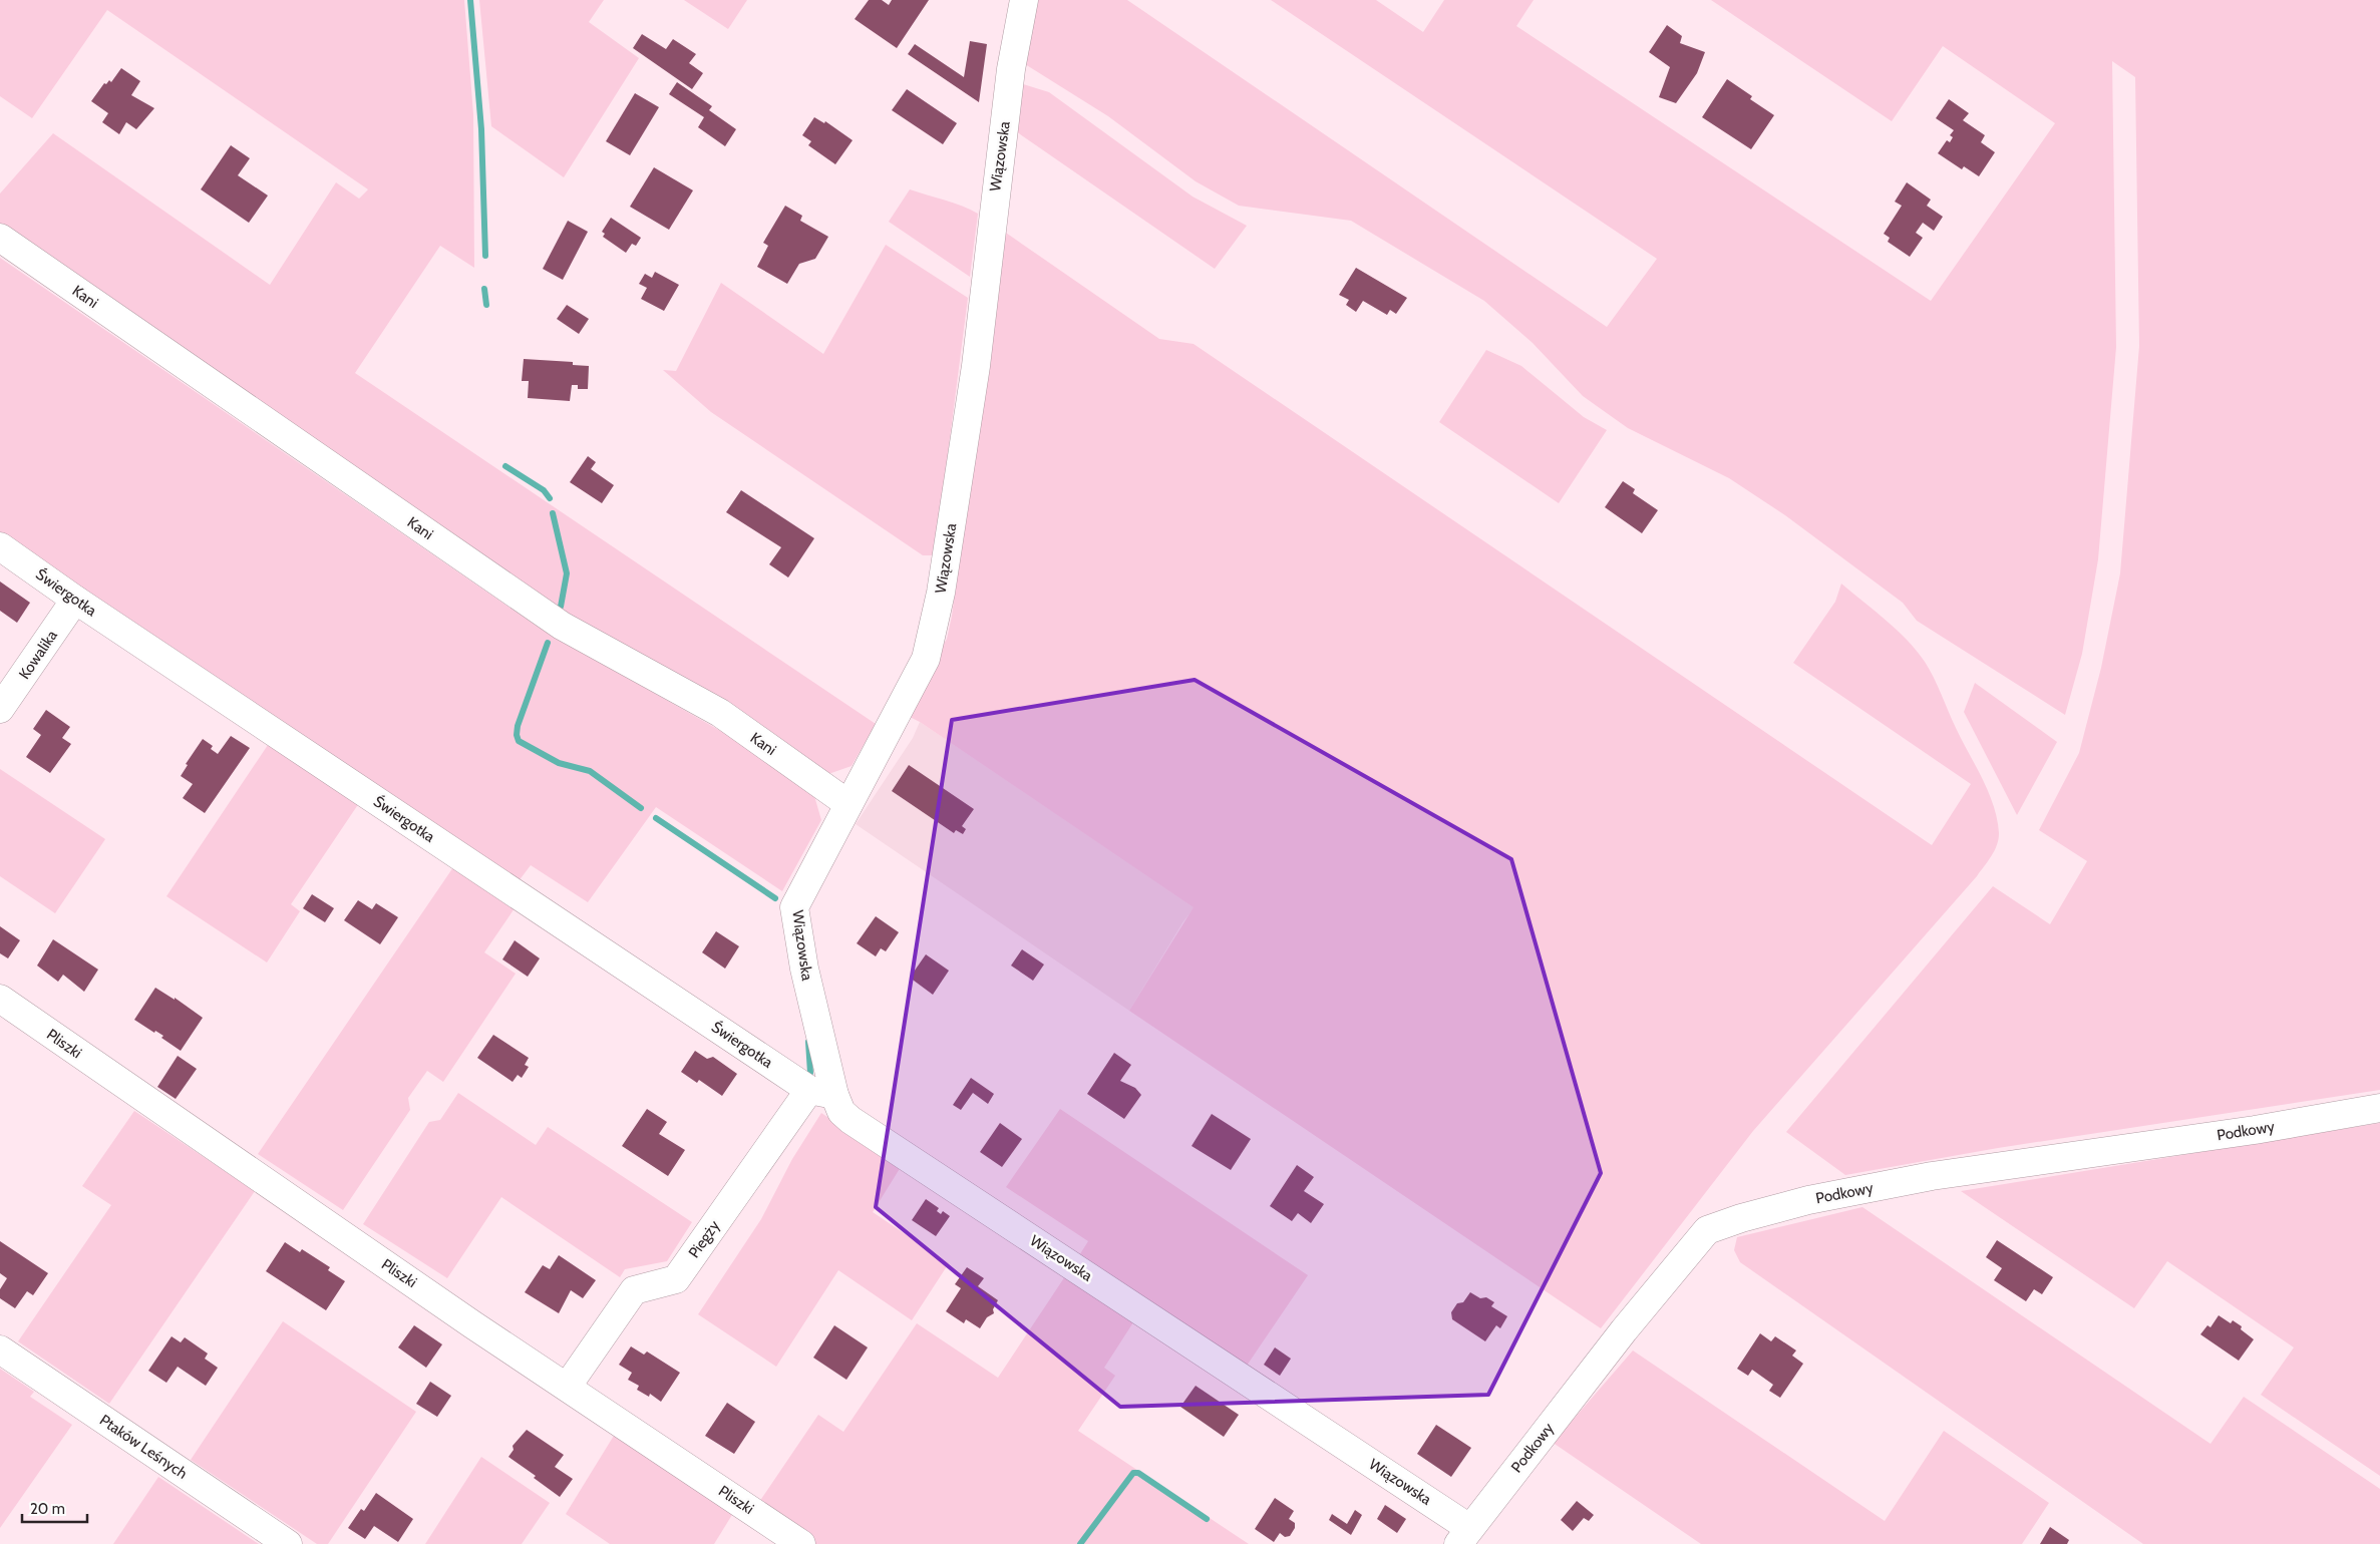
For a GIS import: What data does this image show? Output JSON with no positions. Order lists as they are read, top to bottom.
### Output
{
  "streets": {
    "street": [
      "Wiązowska",
      "Kani",
      "Świergotka",
      "Kowalika",
      "Pliszki",
      "Podkowy",
      "Piegży",
      "Ptaków Leśnych"
    ]
  },
  "crossings": [
    ["Wiązowska", "Kani"],
    ["Wiązowska", "Świergotka"],
    ["Wiązowska", "Podkowy"],
    ["Wiązowska", "Piegży"],
    ["Świergotka", "Kowalika"],
    ["Świergotka", "Piegży"],
    ["Pliszki", "Piegży"]
  ],
  "scale_bar": "20 m"
}
